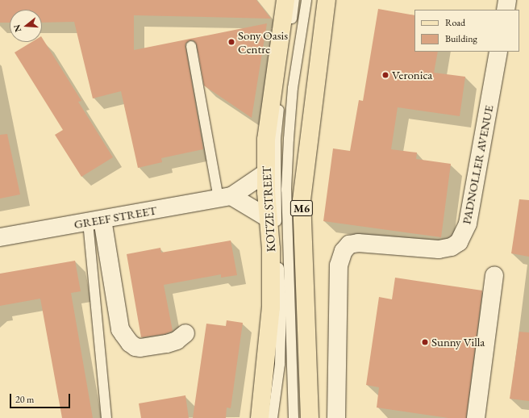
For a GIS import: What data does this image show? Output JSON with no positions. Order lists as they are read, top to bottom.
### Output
{
  "streets": {
    "main road": ["M6", "KOTZE STREET"],
    "street": ["PADNOLLER AVENUE", "GREEF STREET"]
  },
  "crossings": [
    ["KOTZE STREET", "GREEF STREET"]
  ],
  "places": ["Sony Oasis Centre", "Veronica", "Sunny Villa"],
  "legend": ["Road", "Building"],
  "scale_bar": "20 m",
  "north": "left"
}
